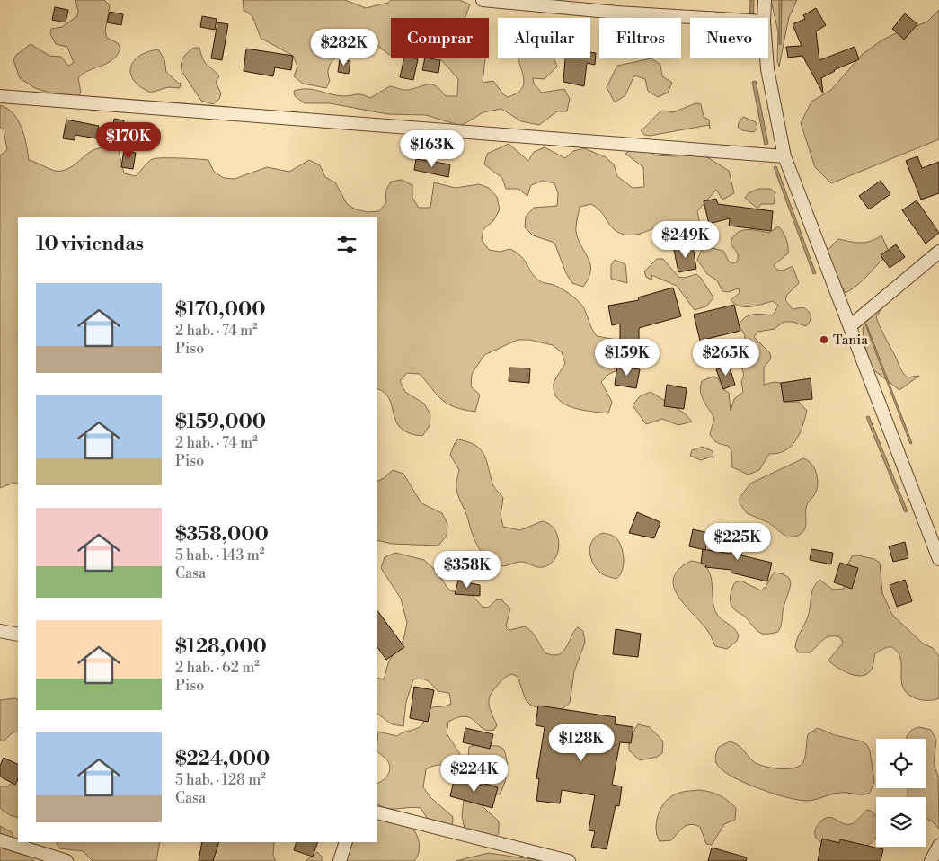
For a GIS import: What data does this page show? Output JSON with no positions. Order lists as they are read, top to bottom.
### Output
{
  "places": ["Tania"],
  "page": {
    "chip": [
      "Comprar",
      "Alquilar",
      "Filtros",
      "Nuevo"
    ],
    "price": [
      "$282K",
      "$170K",
      "$163K",
      "$249K",
      "$159K",
      "$265K",
      "$225K",
      "$358K",
      "$128K",
      "$224K"
    ],
    "heading": "10 viviendas",
    "list": [
      {
        "name": "$170,000",
        "note": "2 hab. · 74 m² · Piso"
      },
      {
        "name": "$159,000",
        "note": "2 hab. · 74 m² · Piso"
      },
      {
        "name": "$358,000",
        "note": "5 hab. · 143 m² · Casa"
      },
      {
        "name": "$128,000",
        "note": "2 hab. · 62 m² · Piso"
      },
      {
        "name": "$224,000",
        "note": "5 hab. · 128 m² · Casa"
      }
    ]
  }
}
